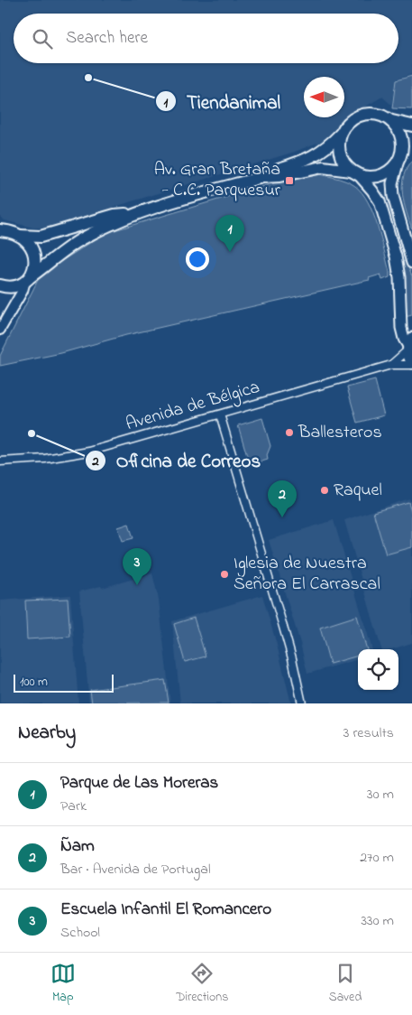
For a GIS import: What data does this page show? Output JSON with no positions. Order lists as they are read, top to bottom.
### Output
{
  "streets": {
    "street": ["Avenida de Bélgica"]
  },
  "places": {
    "other": [
      "Tiendanimal",
      "Ballesteros",
      "Oficina de Correos",
      "Raquel",
      "Iglesia de Nuestra Señora El Carrascal"
    ],
    "transit": ["Av. Gran Bretaña - C.C. Parquesur"]
  },
  "scale_bar": "100 m",
  "north": "left",
  "page": {
    "search": "Search here",
    "pins": ["1", "2", "3"],
    "scale": "100 m",
    "heading": ["Nearby", "3 results"],
    "list": [
      {
        "mark": "1",
        "name": "Parque de Las Moreras",
        "note": "Park",
        "value": "30 m"
      },
      {
        "mark": "2",
        "name": "Ñam",
        "note": "Bar · Avenida de Portugal",
        "value": "270 m"
      },
      {
        "mark": "3",
        "name": "Escuela Infantil El Romancero",
        "note": "School",
        "value": "330 m"
      }
    ],
    "nav": ["Map", "Directions", "Saved"]
  }
}
